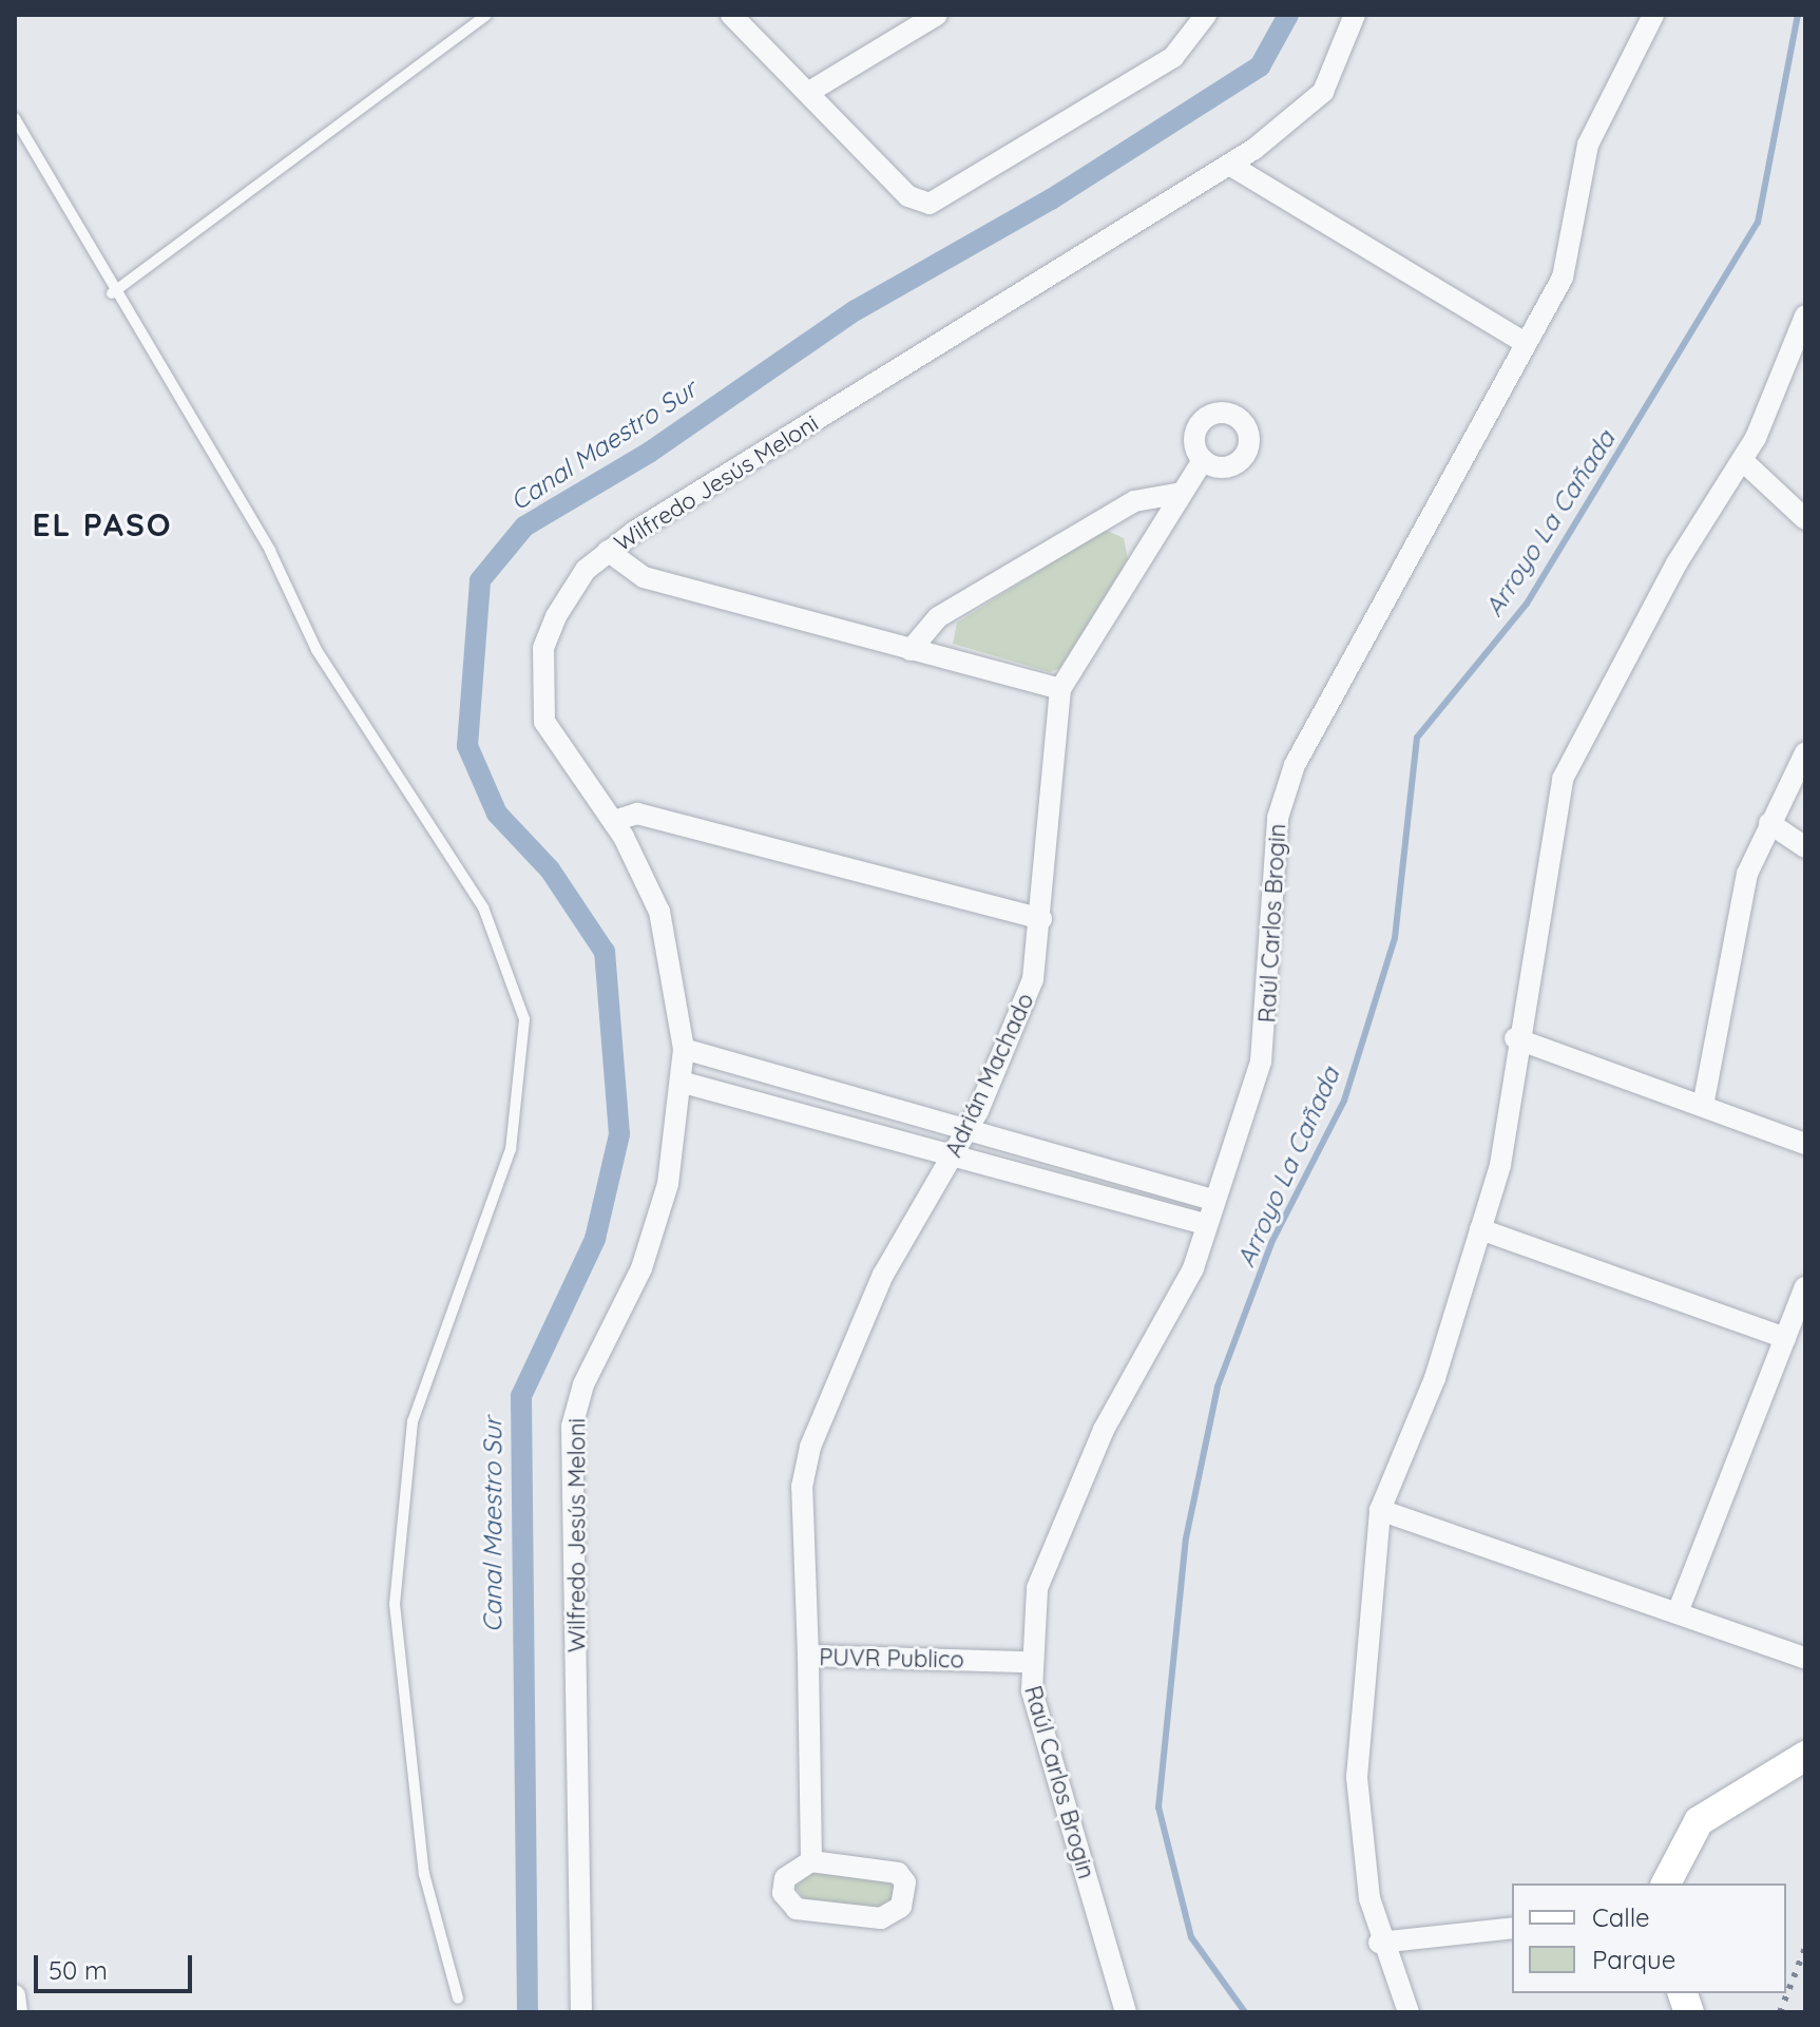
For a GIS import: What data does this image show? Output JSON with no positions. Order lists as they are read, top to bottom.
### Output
{
  "streets": {
    "street": [
      "Wilfredo Jesús Meloni",
      "Raúl Carlos Brogin",
      "Adrián Machado",
      "PUVR Publico"
    ]
  },
  "crossings": [
    ["Raúl Carlos Brogin", "PUVR Publico"],
    ["Adrián Machado", "PUVR Publico"]
  ],
  "districts": ["EL PASO"],
  "water": ["Canal Maestro Sur", "Arroyo La Cañada"],
  "legend": ["Calle", "Parque"],
  "scale_bar": "50 m"
}
